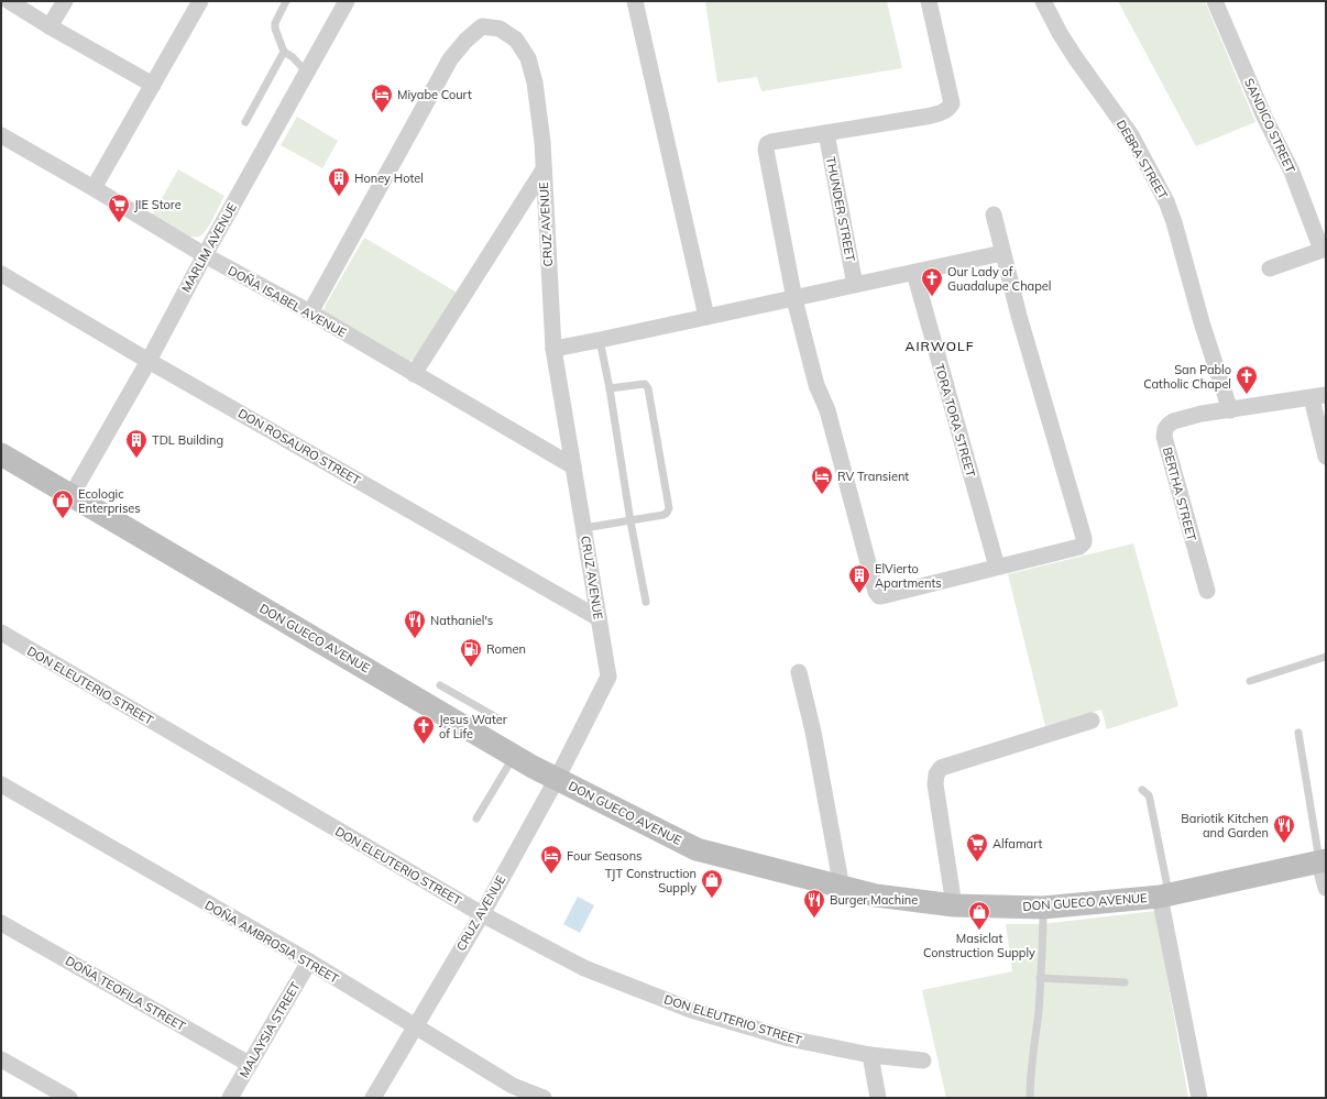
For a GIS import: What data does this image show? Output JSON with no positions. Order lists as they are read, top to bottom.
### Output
{
  "streets": {
    "main road": ["DON GUECO AVENUE"],
    "street": [
      "SANDICO STREET",
      "DEBRA STREET",
      "THUNDER STREET",
      "CRUZ AVENUE",
      "MARLIM AVENUE",
      "DOÑA ISABEL AVENUE",
      "TORA TORA STREET",
      "DON ROSAURO STREET",
      "BERTHA STREET",
      "DON ELEUTERIO STREET",
      "DOÑA AMBROSIA STREET",
      "DOÑA TEOFILA STREET",
      "MALAYSIA STREET"
    ]
  },
  "crossings": [
    ["DEBRA STREET", "BERTHA STREET"],
    ["CRUZ AVENUE", "DOÑA ISABEL AVENUE"],
    ["CRUZ AVENUE", "DON ROSAURO STREET"],
    ["CRUZ AVENUE", "DON GUECO AVENUE"],
    ["CRUZ AVENUE", "DON ELEUTERIO STREET"],
    ["CRUZ AVENUE", "DOÑA AMBROSIA STREET"],
    ["MARLIM AVENUE", "DOÑA ISABEL AVENUE"],
    ["MARLIM AVENUE", "DON ROSAURO STREET"],
    ["MARLIM AVENUE", "DON GUECO AVENUE"],
    ["DOÑA AMBROSIA STREET", "MALAYSIA STREET"],
    ["DOÑA TEOFILA STREET", "MALAYSIA STREET"]
  ],
  "districts": ["AIRWOLF"],
  "places": {
    "hotel": ["Miyabe Court", "RV Transient", "Four Seasons"],
    "building": ["Honey Hotel", "TDL Building", "ElVierto Apartments"],
    "supermarket": ["JIE Store", "Alfamart"],
    "church": ["Our Lady of Guadalupe Chapel", "San Pablo Catholic Chapel", "Jesus Water of Life"],
    "shop": ["Ecologic Enterprises", "TJT Construction Supply", "Masiclat Construction Supply"],
    "restaurant": ["Nathaniel's", "Bariotik Kitchen and Garden", "Burger Machine"],
    "fuel station": ["Romen"]
  }
}
